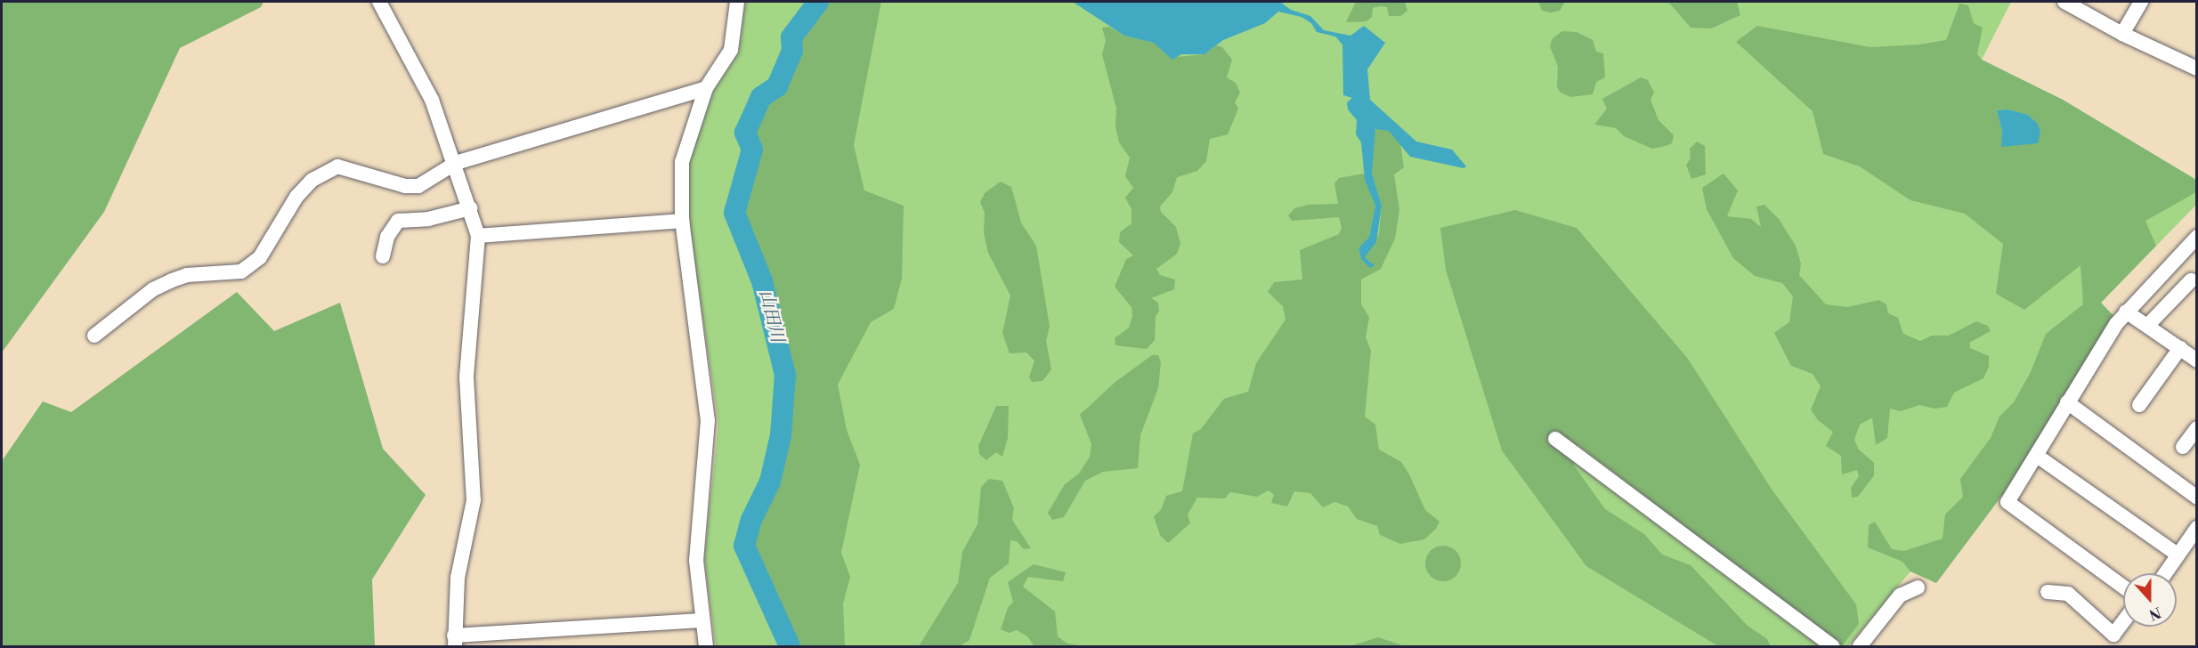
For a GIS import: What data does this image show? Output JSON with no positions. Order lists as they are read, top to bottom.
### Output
{
  "water": ["山田川"],
  "north": "bottom"
}
